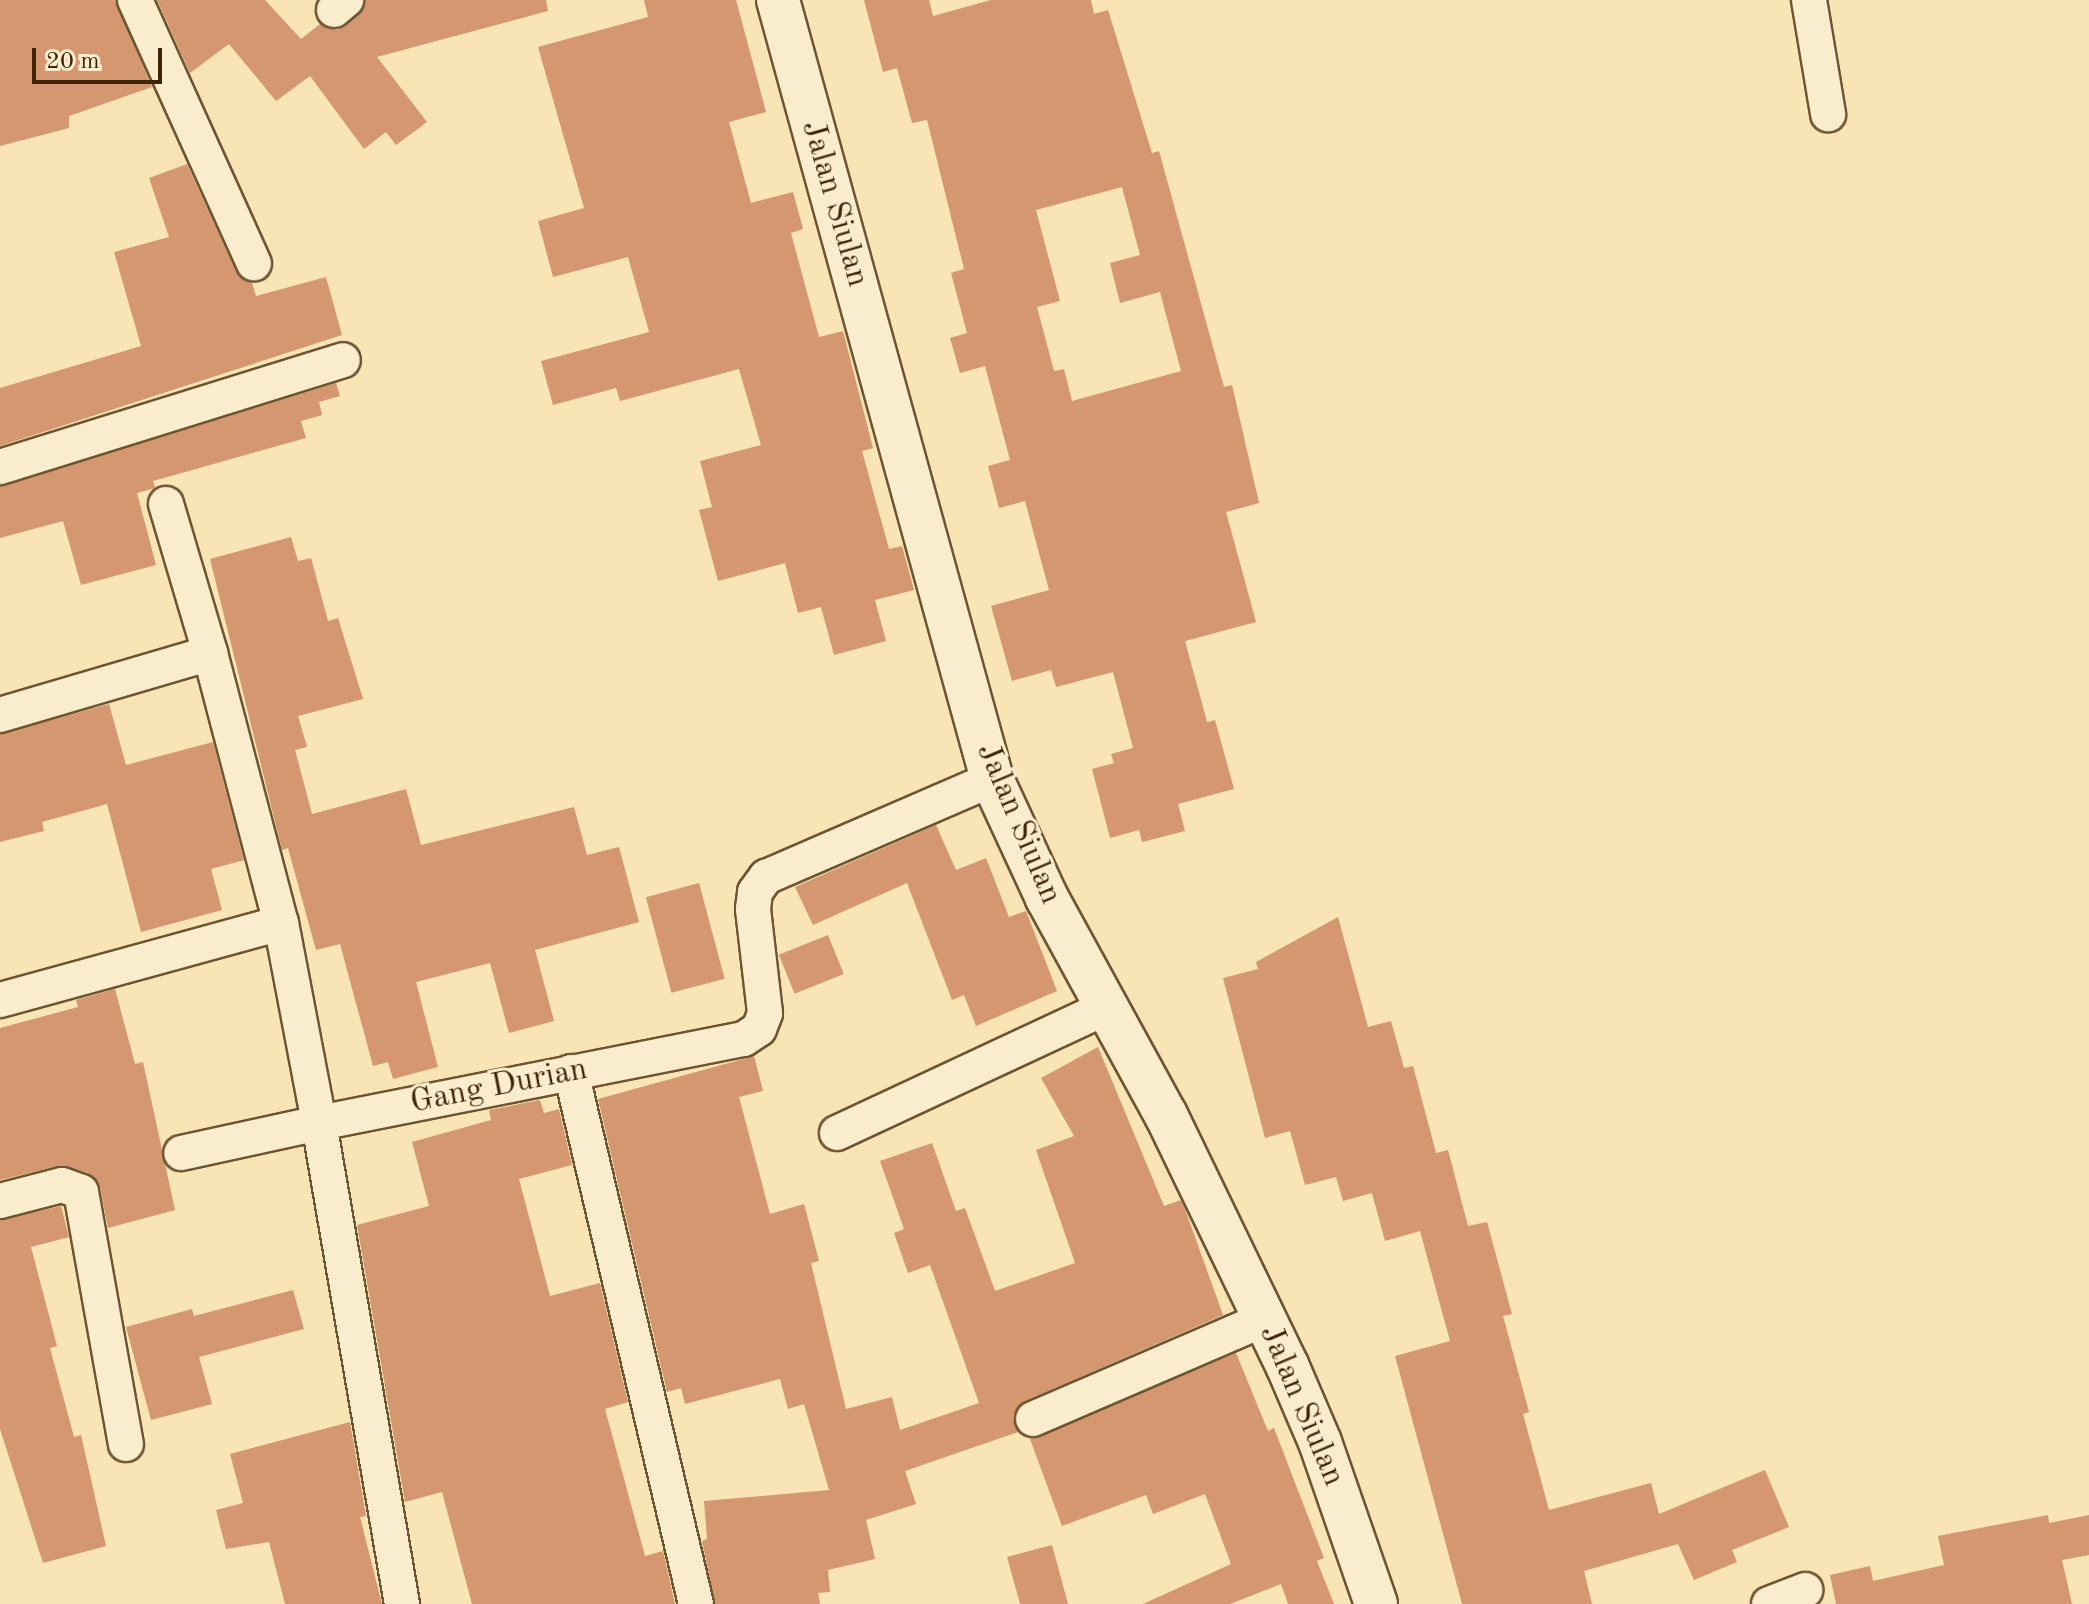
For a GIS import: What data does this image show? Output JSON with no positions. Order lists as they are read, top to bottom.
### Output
{
  "streets": {
    "street": ["Jalan Siulan", "Gang Durian"]
  },
  "crossings": [
    ["Jalan Siulan", "Gang Durian"]
  ],
  "scale_bar": "20 m"
}
